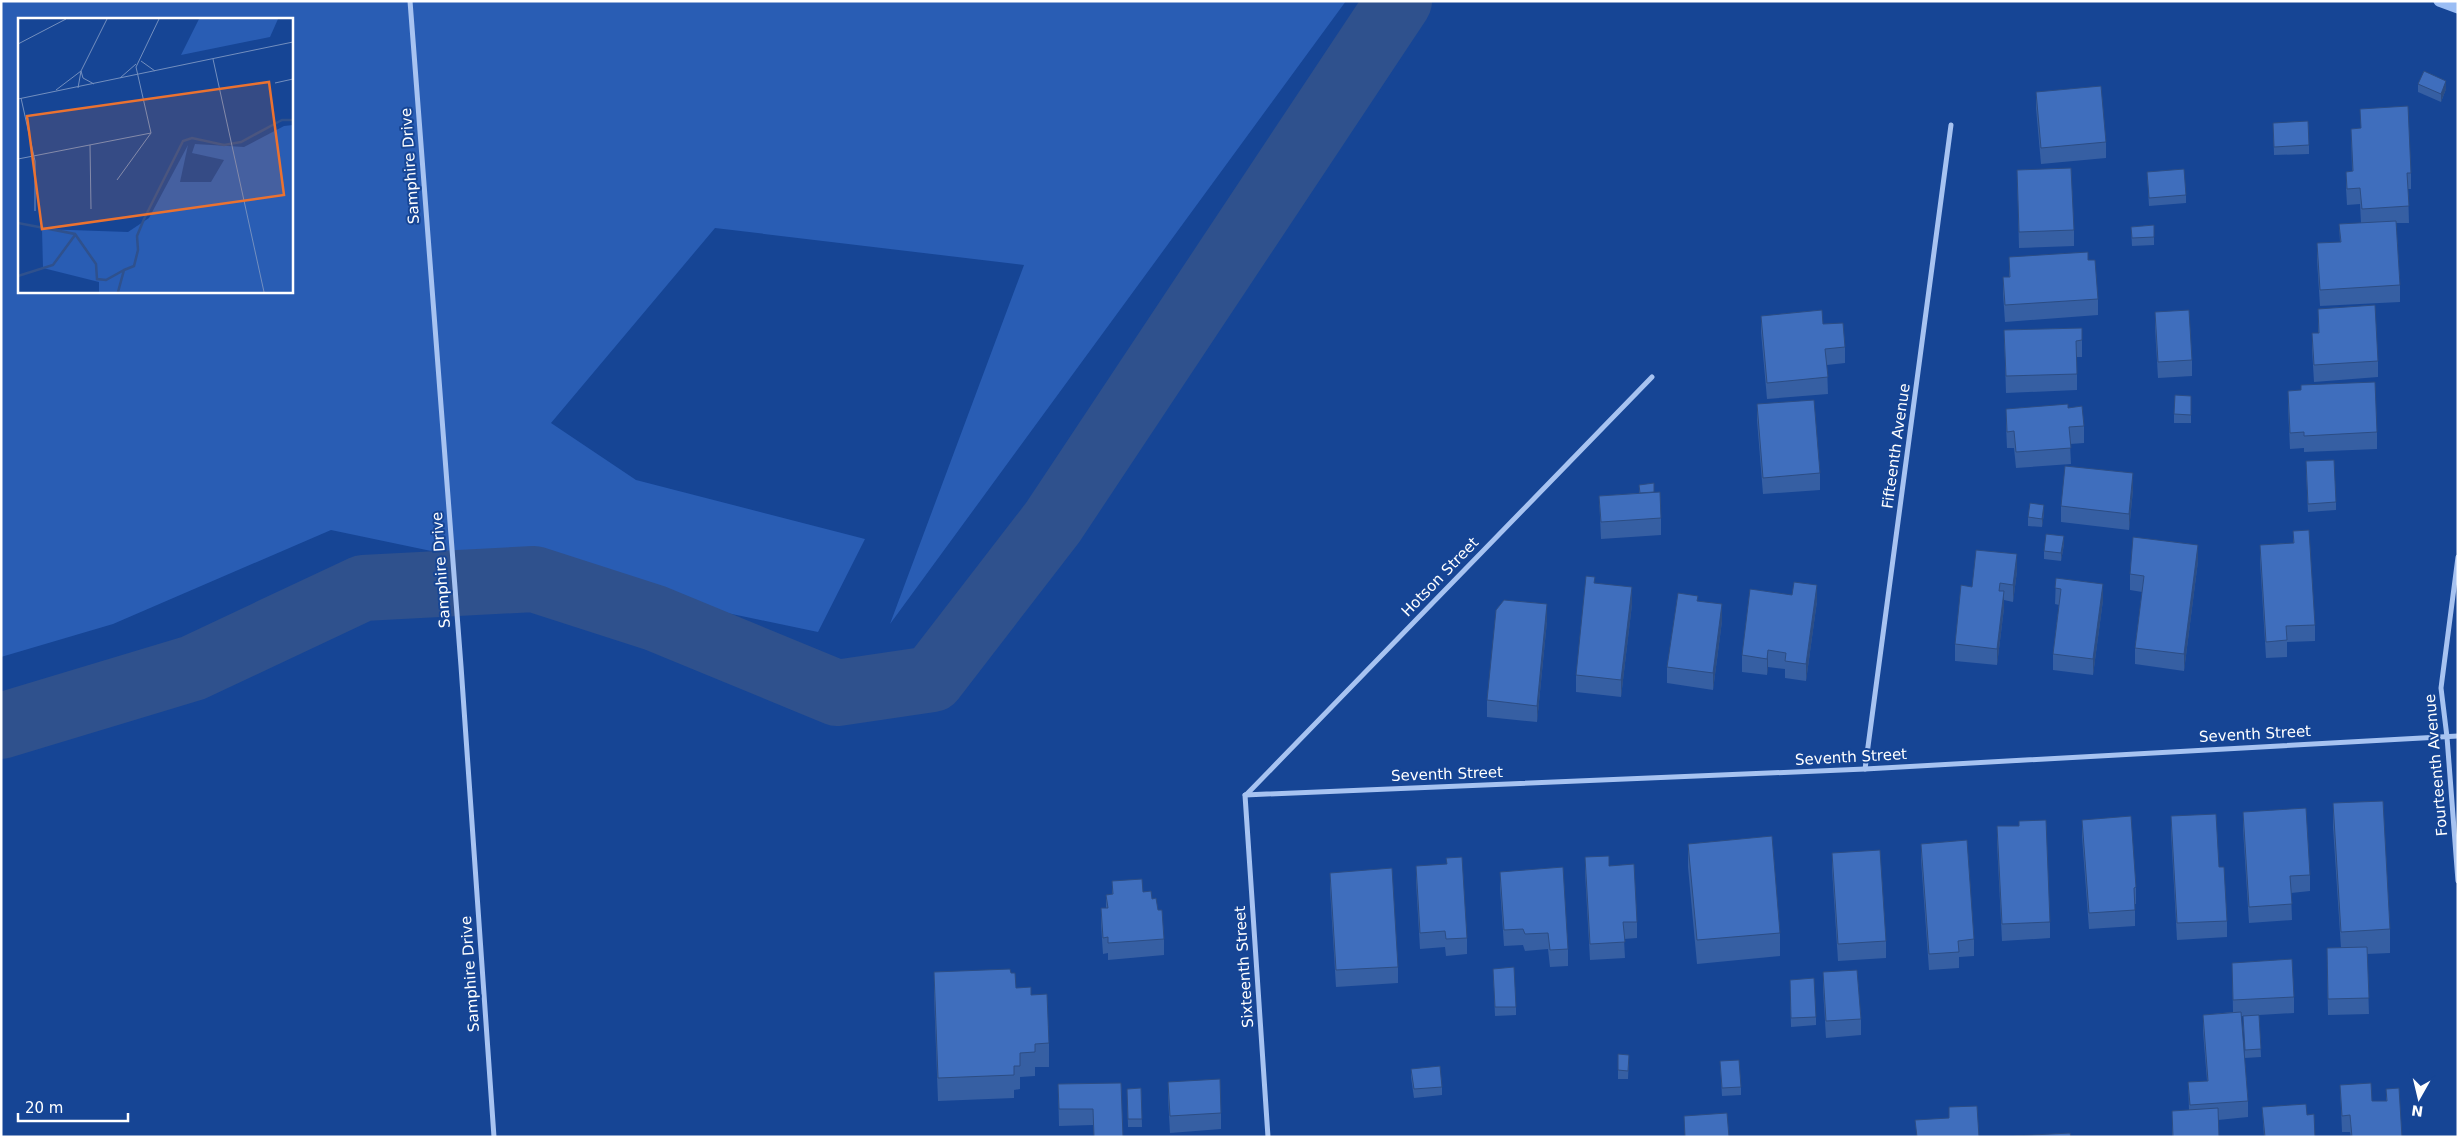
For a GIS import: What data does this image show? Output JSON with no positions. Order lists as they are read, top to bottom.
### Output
{
  "streets": {
    "street": [
      "Samphire Drive",
      "Fifteenth Avenue",
      "Hotson Street",
      "Seventh Street",
      "Fourteenth Avenue",
      "Sixteenth Street"
    ]
  },
  "crossings": [
    ["Fifteenth Avenue", "Seventh Street"],
    ["Hotson Street", "Seventh Street"],
    ["Hotson Street", "Sixteenth Street"],
    ["Seventh Street", "Fourteenth Avenue"],
    ["Seventh Street", "Sixteenth Street"]
  ],
  "scale_bar": "20 m",
  "north": "bottom"
}
